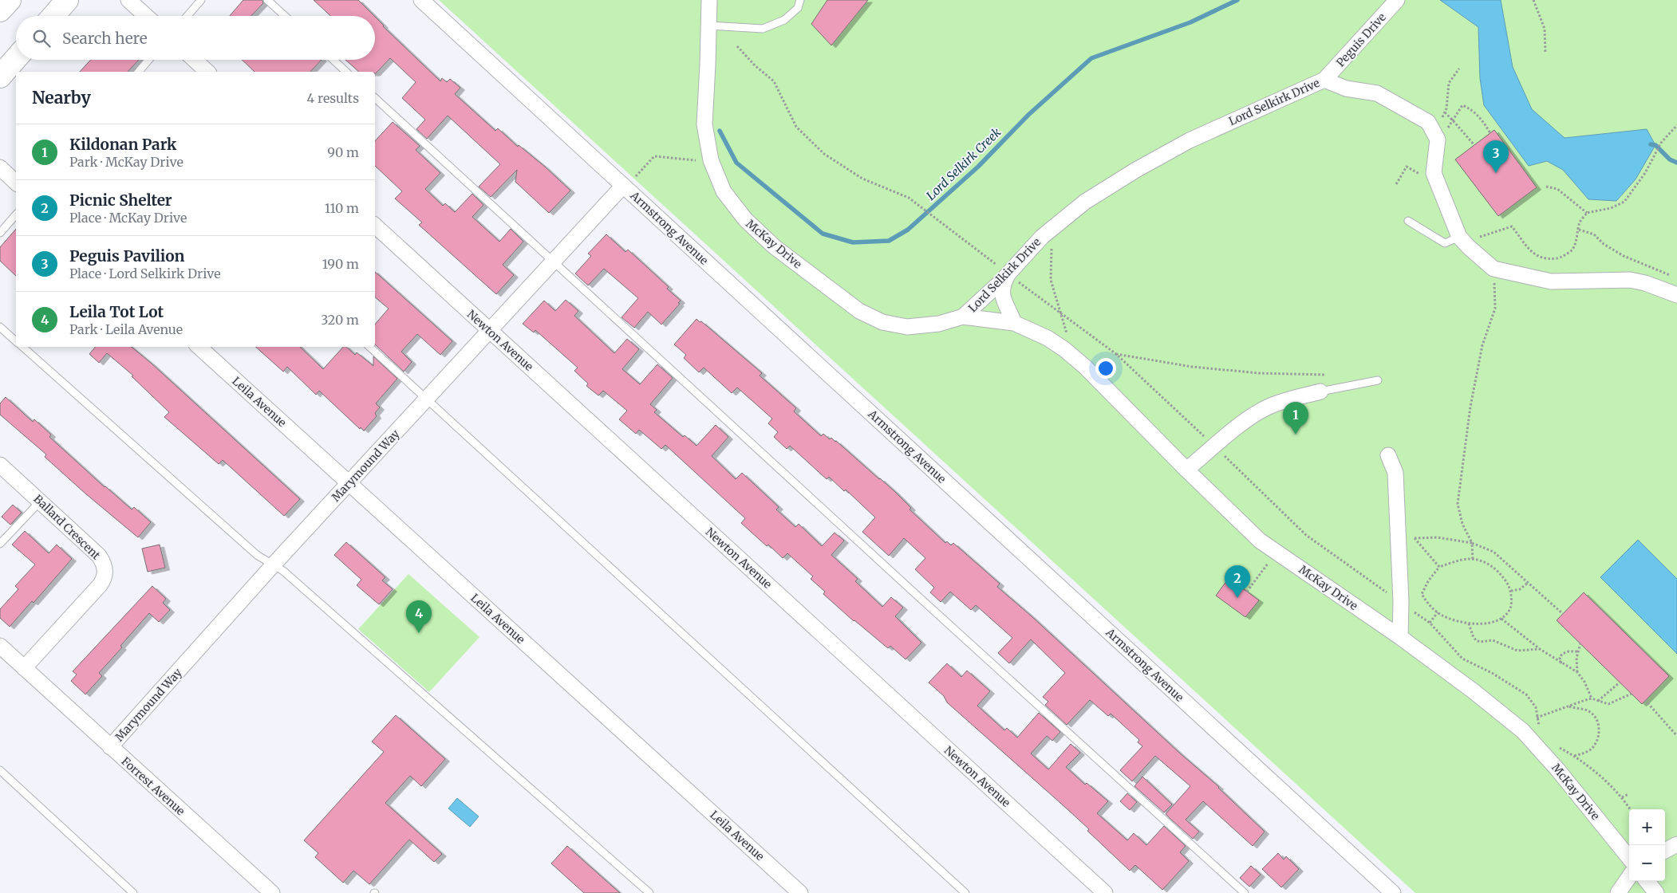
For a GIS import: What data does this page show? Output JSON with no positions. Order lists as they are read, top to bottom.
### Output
{
  "streets": {
    "street": [
      "Peguis Drive",
      "Lord Selkirk Drive",
      "Armstrong Avenue",
      "McKay Drive",
      "Newton Avenue",
      "Leila Avenue",
      "Marymound Way",
      "Ballard Crescent",
      "Forrest Avenue"
    ]
  },
  "crossings": [
    ["Peguis Drive", "Lord Selkirk Drive"],
    ["Lord Selkirk Drive", "McKay Drive"],
    ["Armstrong Avenue", "Marymound Way"],
    ["Newton Avenue", "Marymound Way"],
    ["Leila Avenue", "Marymound Way"],
    ["Marymound Way", "Forrest Avenue"],
    ["Ballard Crescent", "Forrest Avenue"]
  ],
  "water": ["Lord Selkirk Creek"],
  "page": {
    "search": "Search here",
    "heading": ["Nearby", "4 results"],
    "list": [
      {
        "mark": "1",
        "name": "Kildonan Park",
        "note": "Park · McKay Drive",
        "value": "90 m"
      },
      {
        "mark": "2",
        "name": "Picnic Shelter",
        "note": "Place · McKay Drive",
        "value": "110 m"
      },
      {
        "mark": "3",
        "name": "Peguis Pavilion",
        "note": "Place · Lord Selkirk Drive",
        "value": "190 m"
      },
      {
        "mark": "4",
        "name": "Leila Tot Lot",
        "note": "Park · Leila Avenue",
        "value": "320 m"
      }
    ],
    "pins": [
      "3",
      "1",
      "2",
      "4"
    ],
    "map_buttons": ["+", "−"]
  }
}
